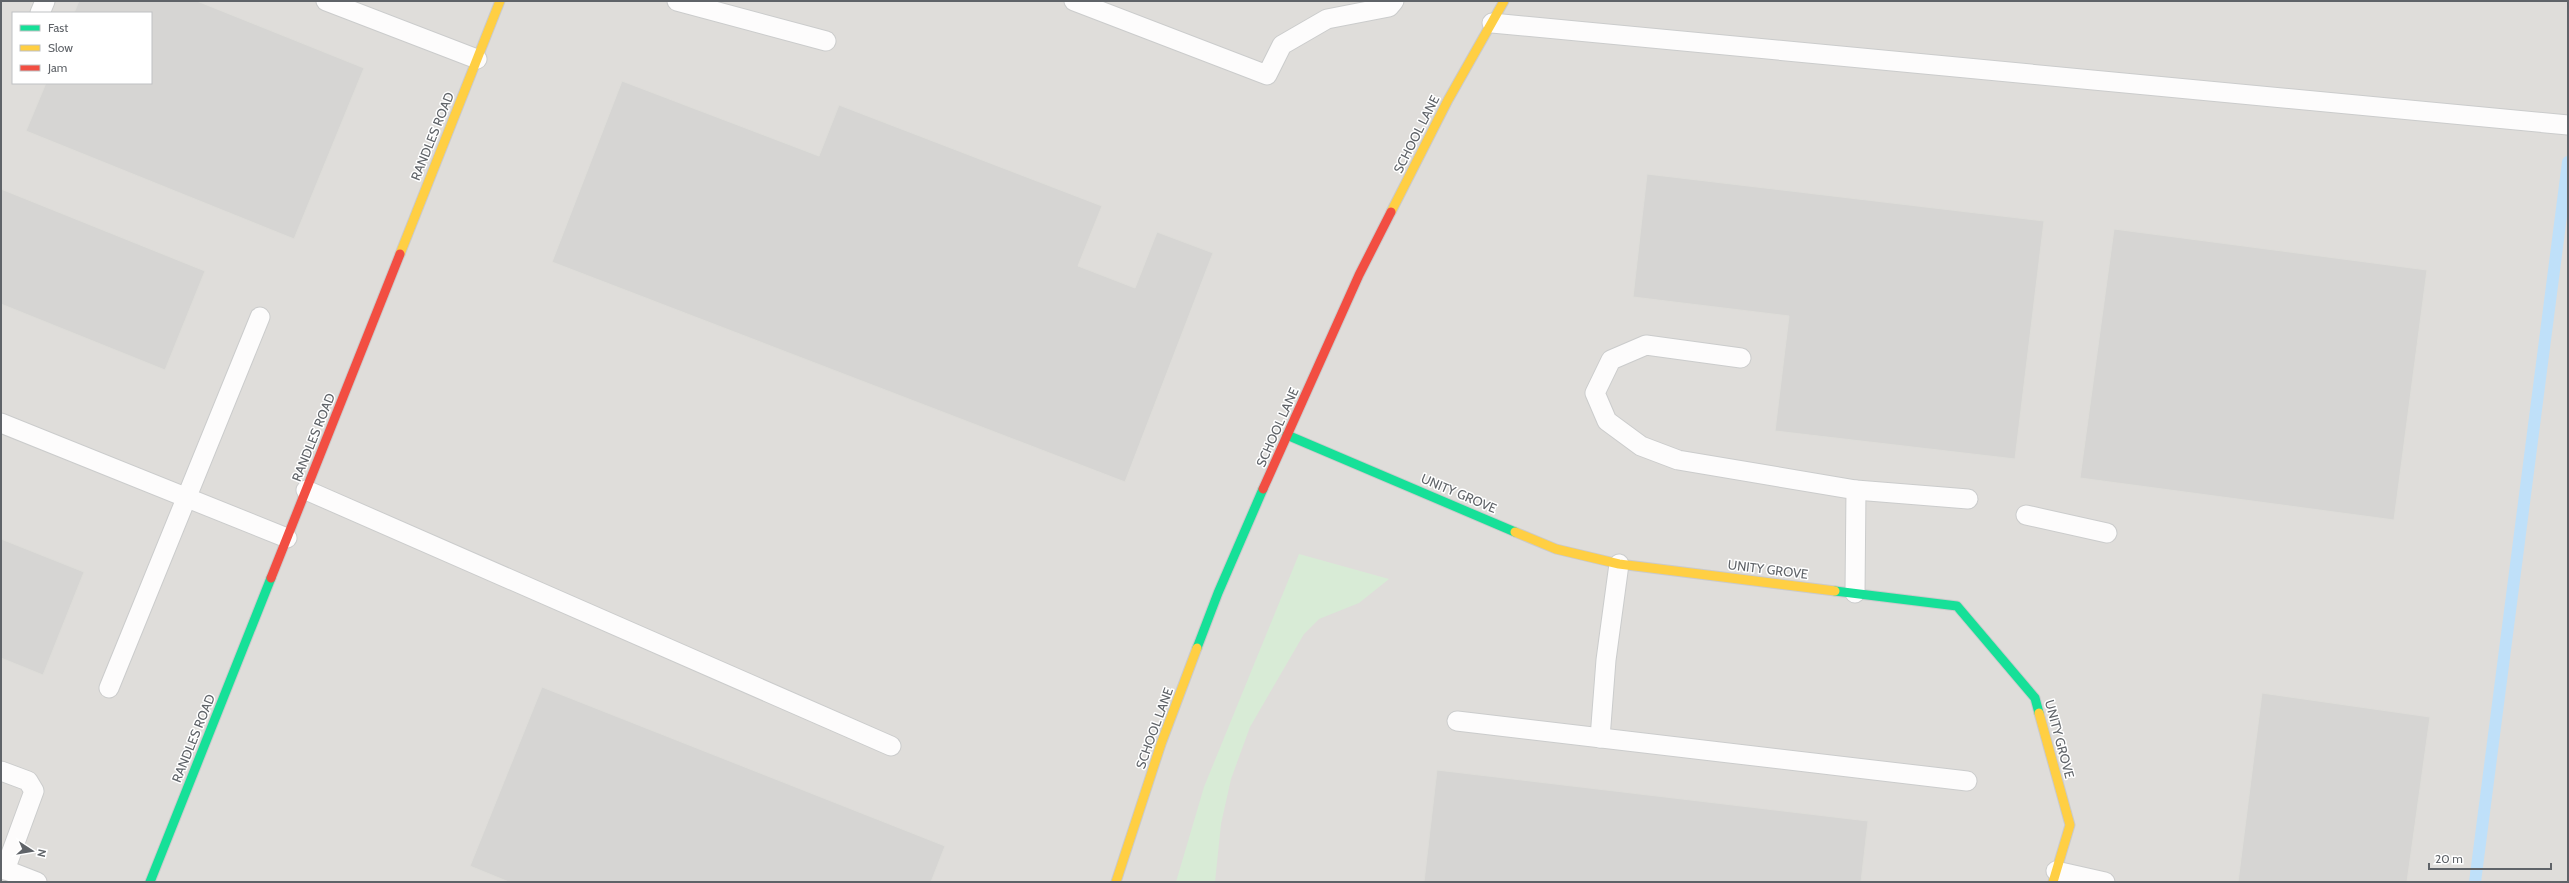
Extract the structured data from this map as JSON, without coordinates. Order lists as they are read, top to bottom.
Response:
{
  "streets": {
    "street": ["SCHOOL LANE", "RANDLES ROAD", "UNITY GROVE"]
  },
  "crossings": [
    ["SCHOOL LANE", "UNITY GROVE"]
  ],
  "legend": ["Fast", "Slow", "Jam"],
  "scale_bar": "20 m",
  "north": "right"
}
